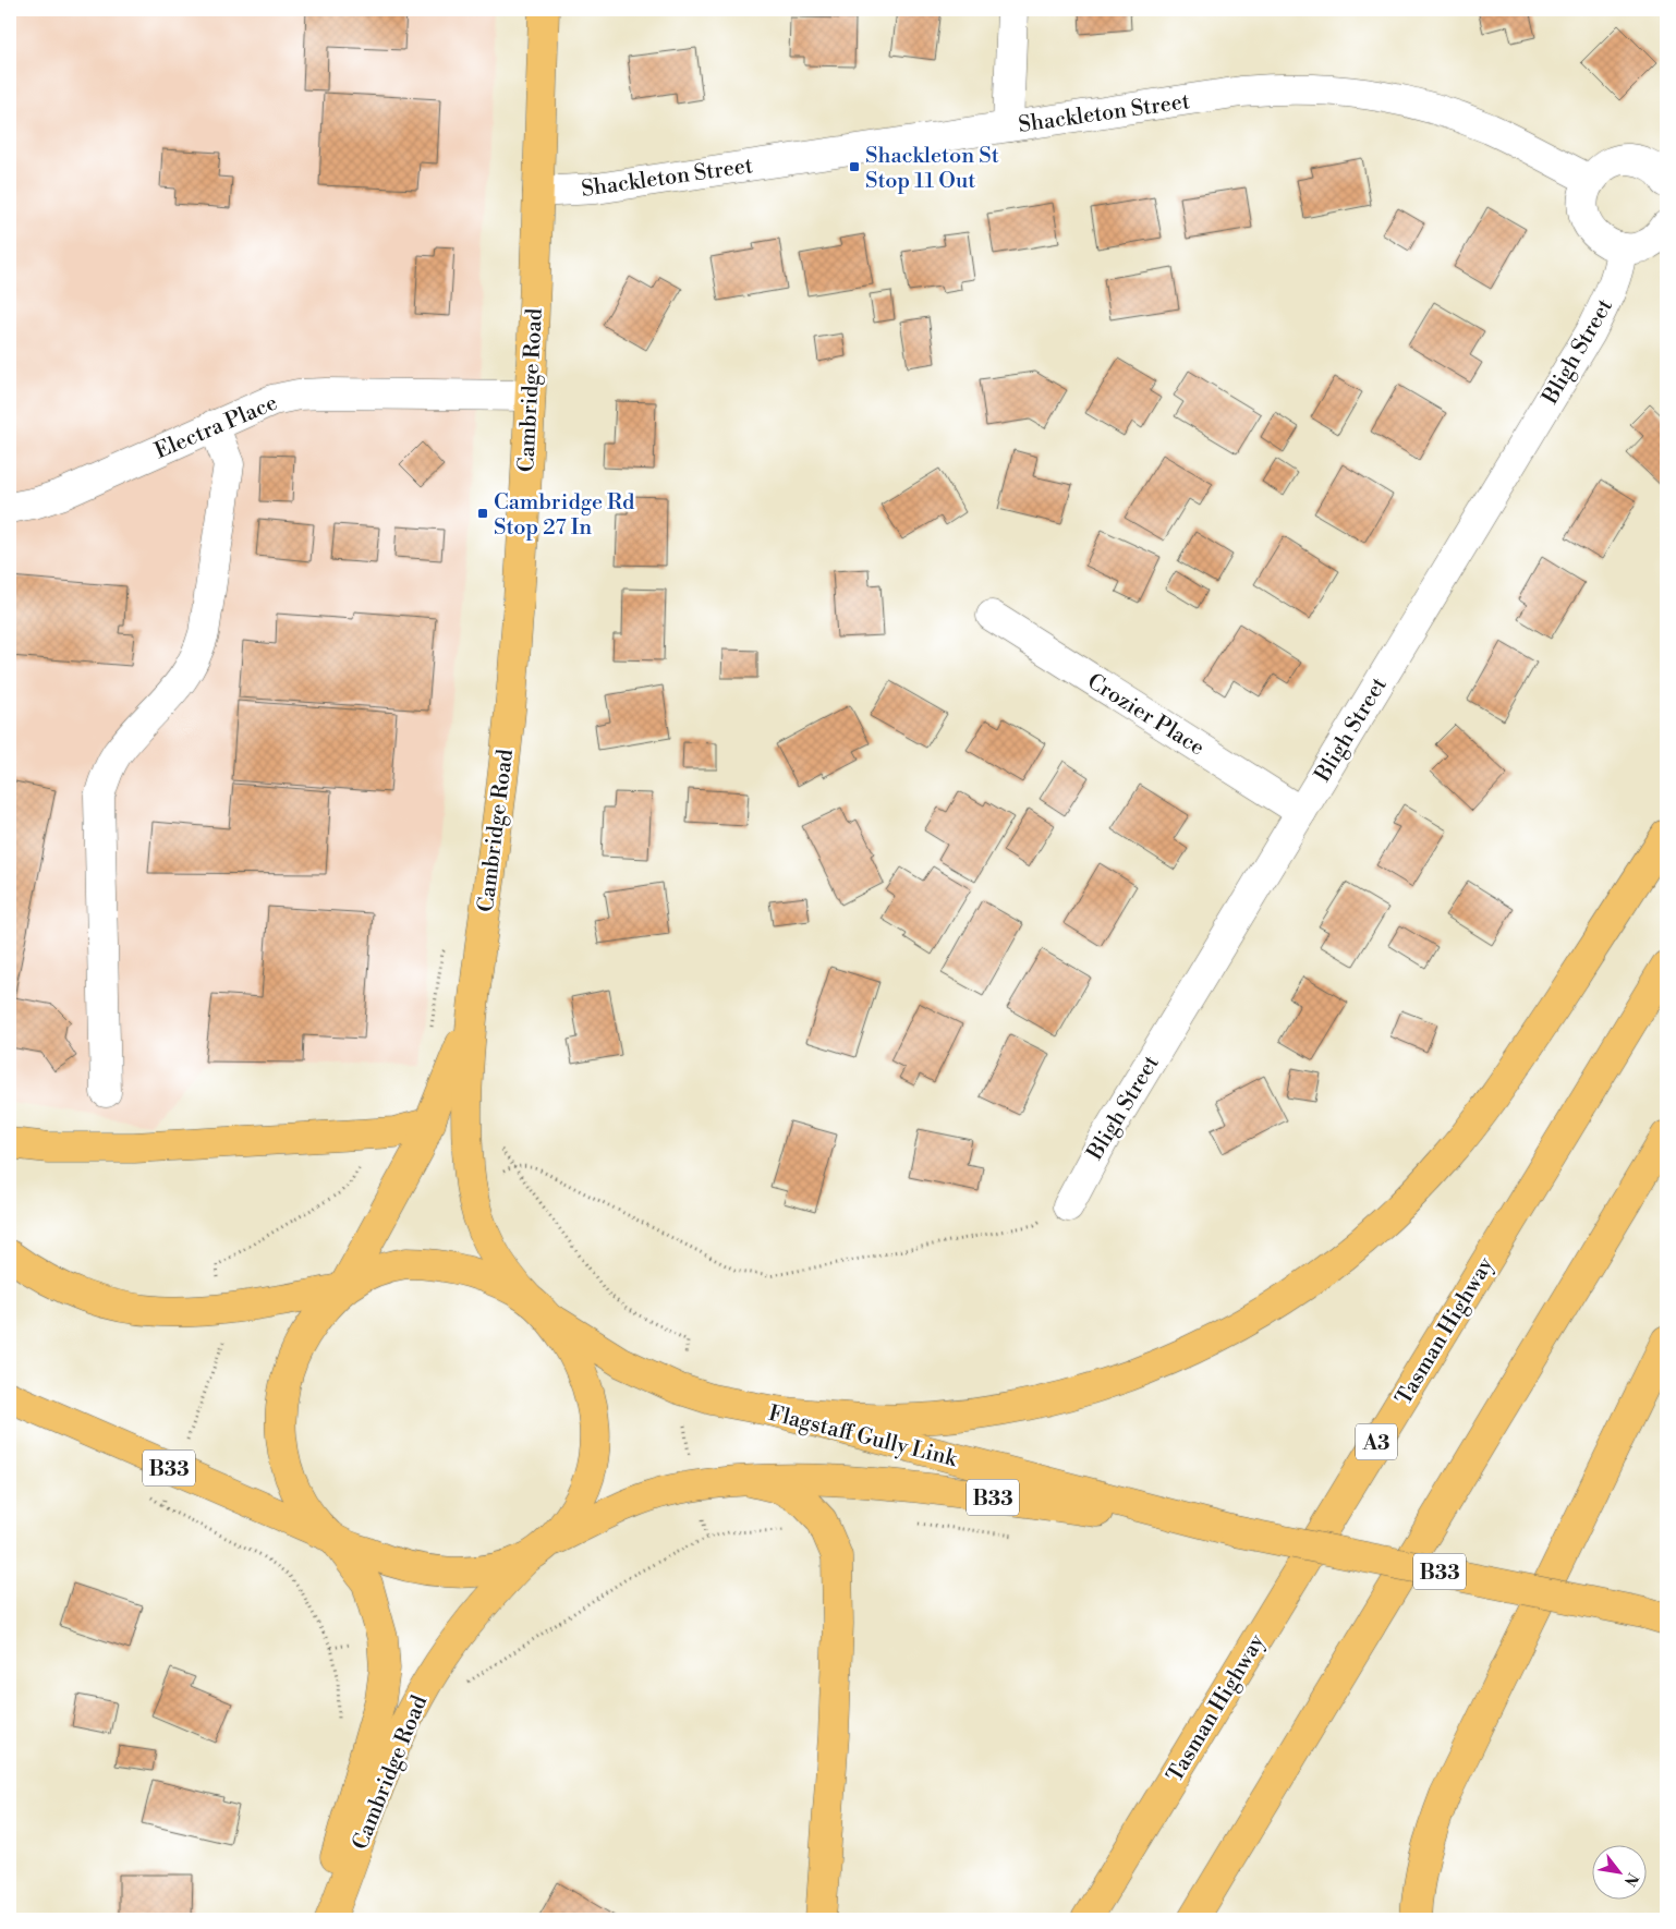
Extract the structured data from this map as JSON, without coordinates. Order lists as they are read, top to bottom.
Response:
{
  "streets": {
    "main road": [
      "Cambridge Road",
      "Tasman Highway",
      "Flagstaff Gully Link",
      "A3",
      "B33"
    ],
    "street": [
      "Shackleton Street",
      "Bligh Street",
      "Electra Place",
      "Crozier Place"
    ]
  },
  "crossings": [
    ["Shackleton Street", "Cambridge Road"],
    ["Bligh Street", "Crozier Place"],
    ["Cambridge Road", "Electra Place"],
    ["Cambridge Road", "Flagstaff Gully Link"],
    ["Cambridge Road", "B33"],
    ["Flagstaff Gully Link", "B33"]
  ],
  "places": {
    "transit": ["Shackleton St Stop 11 Out", "Cambridge Rd Stop 27 In"]
  },
  "north": "bottom right"
}
